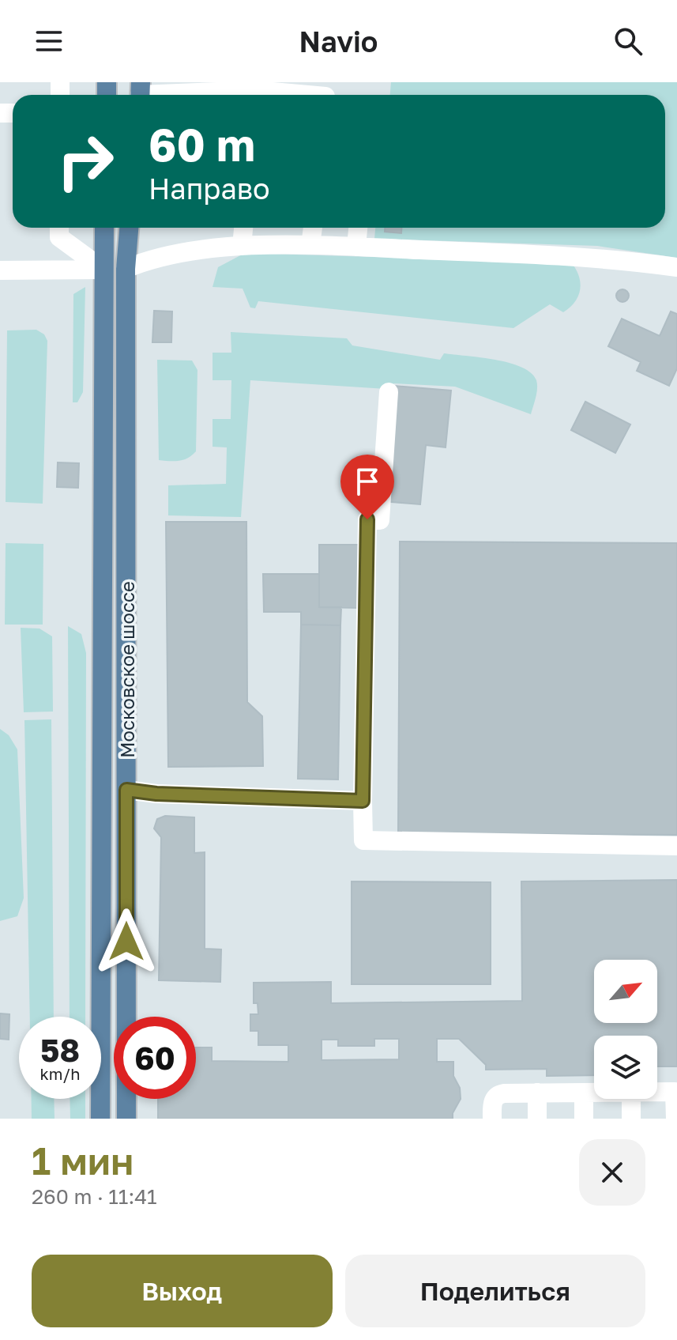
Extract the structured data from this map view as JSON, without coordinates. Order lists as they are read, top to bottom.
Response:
{
  "streets": {
    "main road": ["Московское шоссе"]
  },
  "north": "top right",
  "page": {
    "header": "Navio",
    "turn": ["60 m", "Направо"],
    "speed": "58 km/h",
    "limit": "60",
    "heading": ["1 мин", "260 m · 11:41"],
    "buttons": ["Выход", "Поделиться"]
  }
}
